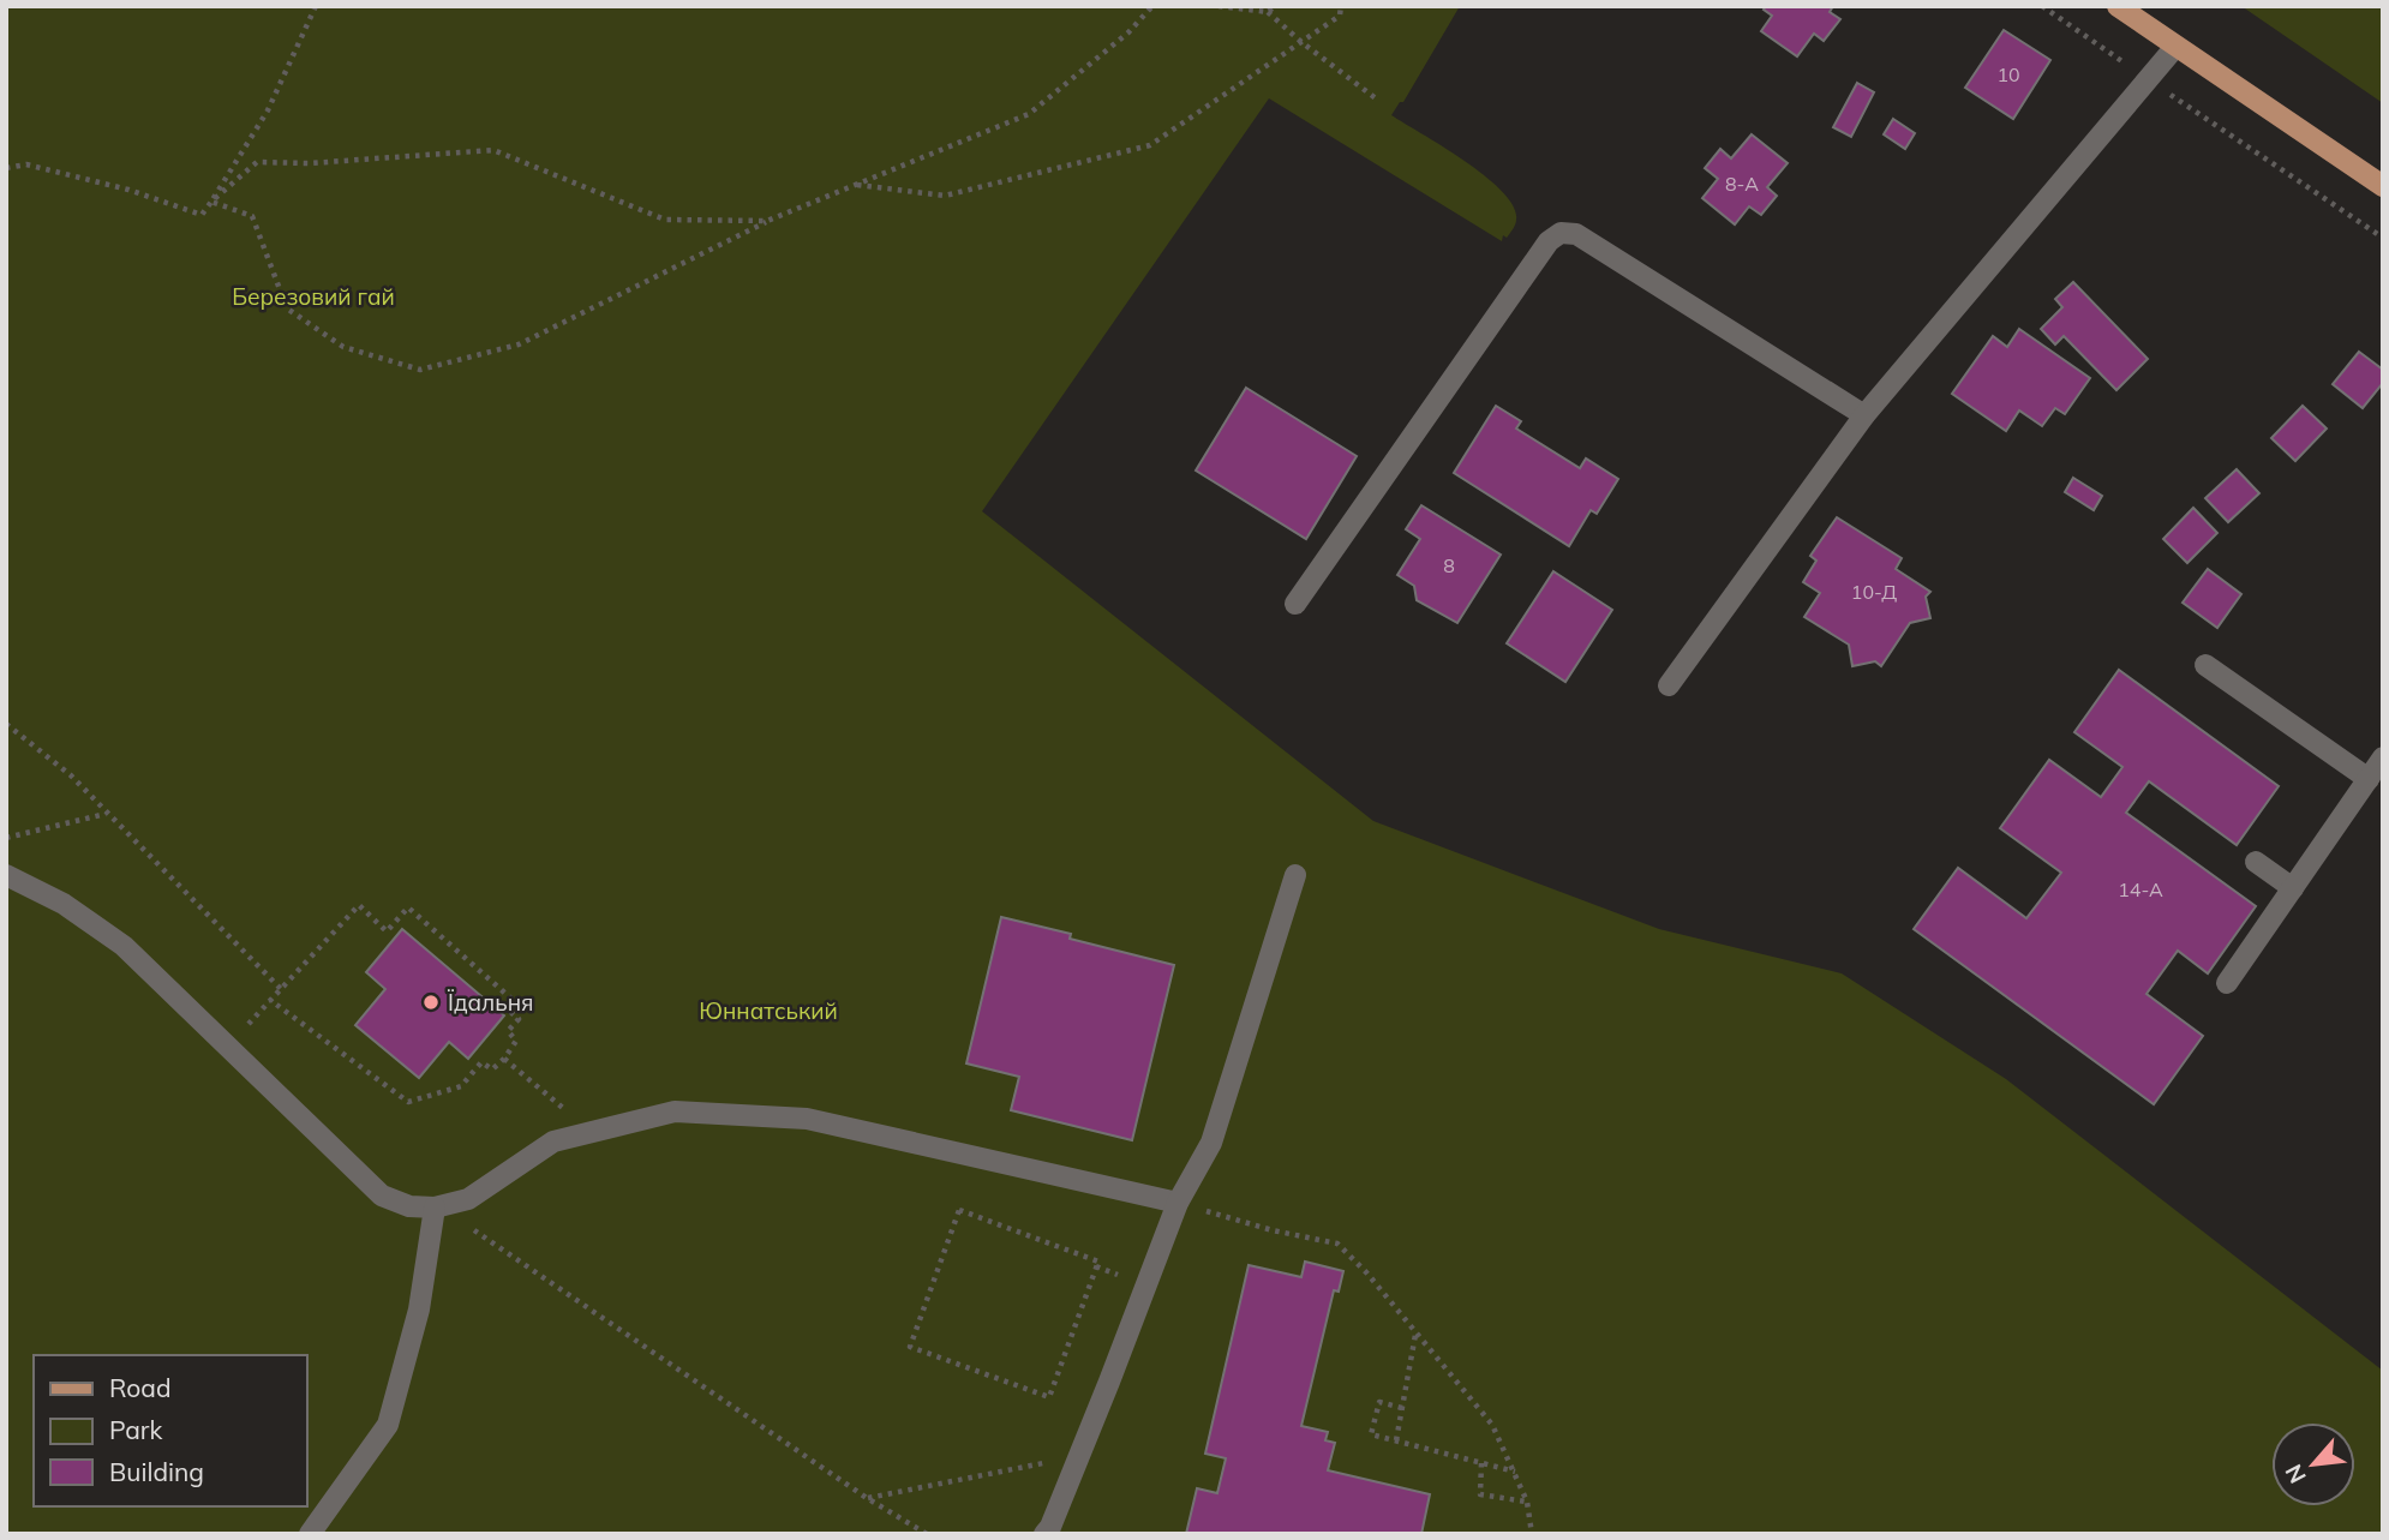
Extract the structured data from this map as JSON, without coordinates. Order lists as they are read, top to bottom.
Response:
{
  "parks": ["Березовий гай", "Юннатський"],
  "places": ["Їдальня"],
  "house_numbers": [
    "10",
    "8-А",
    "8",
    "10-Д",
    "14-А"
  ],
  "legend": ["Road", "Park", "Building"],
  "north": "bottom left"
}
